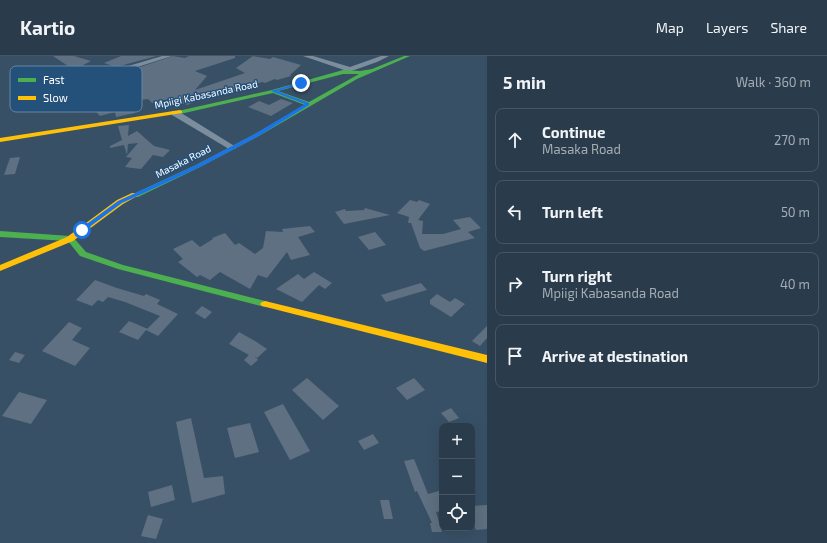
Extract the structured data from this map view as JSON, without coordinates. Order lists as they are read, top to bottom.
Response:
{
  "streets": {
    "main road": ["Mpiigi Kabasanda Road", "Masaka Road"]
  },
  "crossings": [
    ["Mpiigi Kabasanda Road", "Masaka Road"]
  ],
  "legend": ["Fast", "Slow"],
  "page": {
    "header": "Kartio",
    "nav": ["Map", "Layers", "Share"],
    "heading": ["5 min", "Walk · 360 m"],
    "list": [
      ["Continue", "Masaka Road", "270 m"],
      ["Turn left", "50 m"],
      ["Turn right", "Mpiigi Kabasanda Road", "40 m"],
      "Arrive at destination"
    ],
    "map_buttons": ["+", "−"]
  }
}
